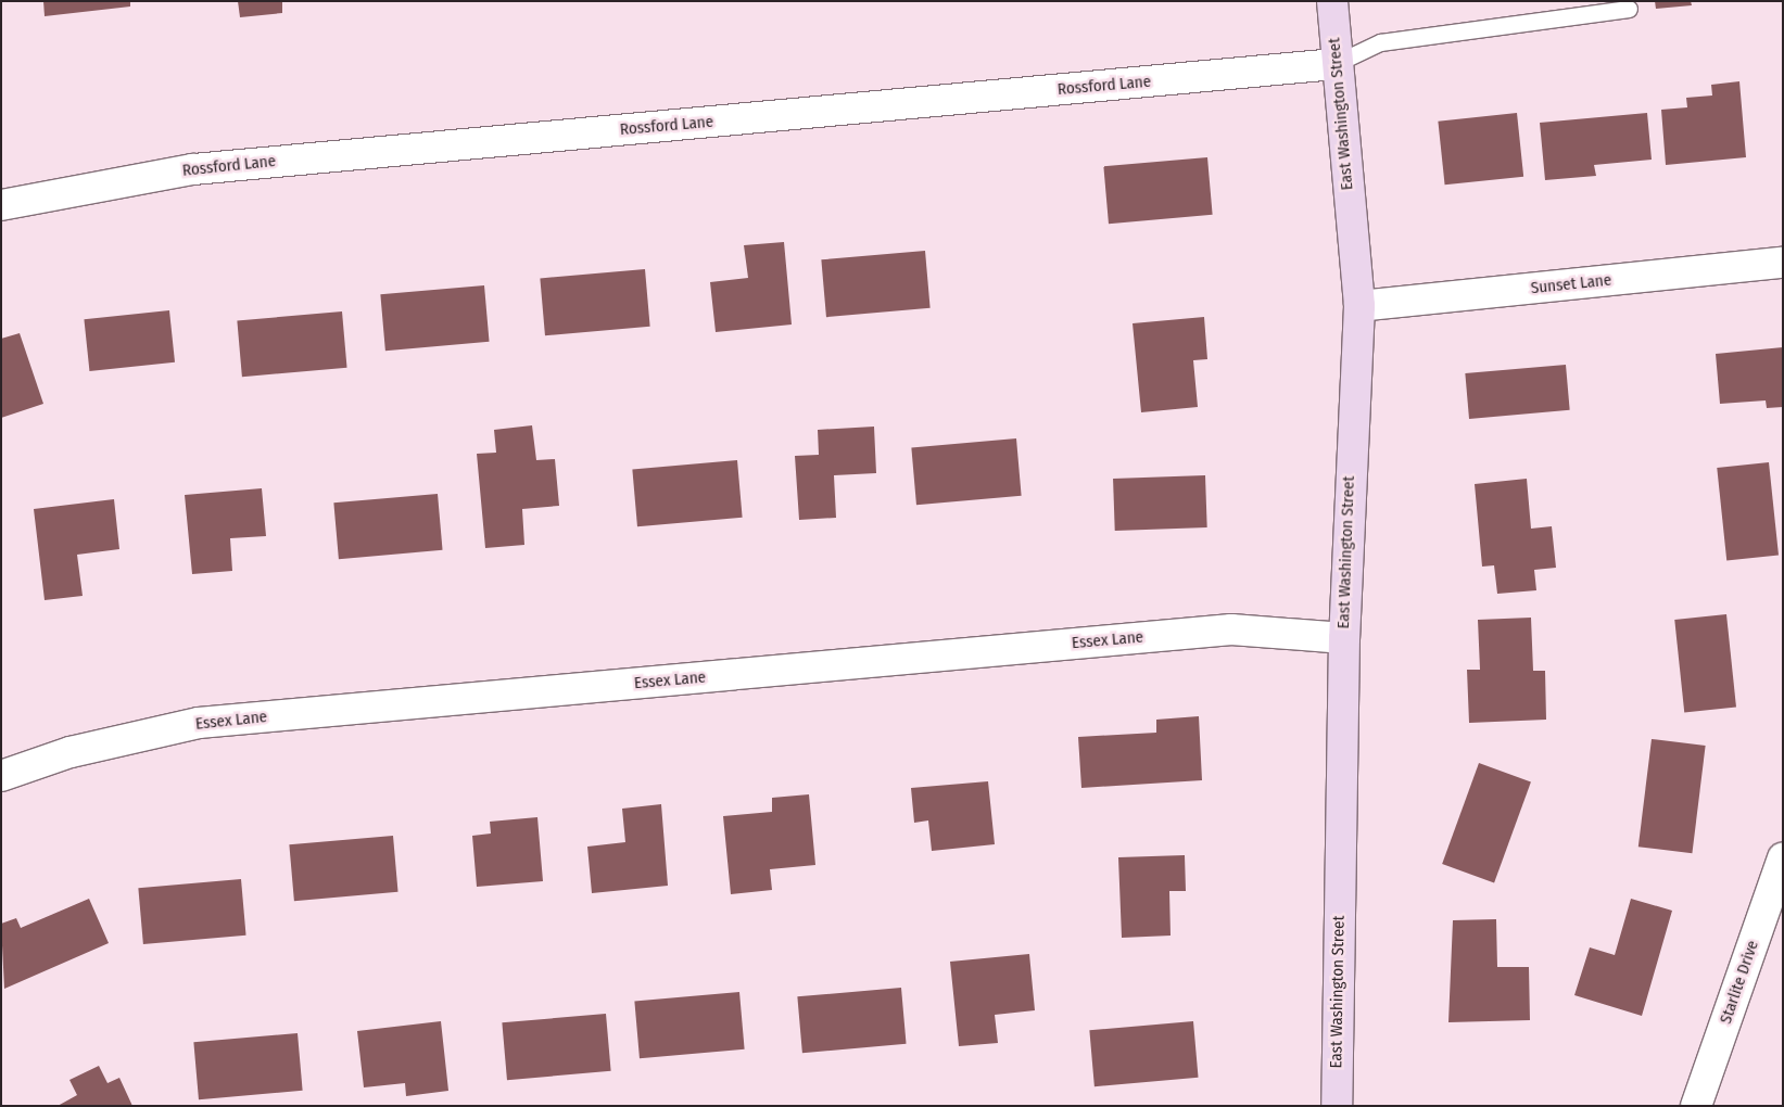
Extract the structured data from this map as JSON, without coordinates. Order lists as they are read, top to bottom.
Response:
{
  "streets": {
    "street": [
      "Rossford Lane",
      "East Washington Street",
      "Sunset Lane",
      "Essex Lane",
      "Starlite Drive"
    ]
  },
  "crossings": [
    ["Rossford Lane", "East Washington Street"],
    ["East Washington Street", "Sunset Lane"],
    ["East Washington Street", "Essex Lane"]
  ]
}
